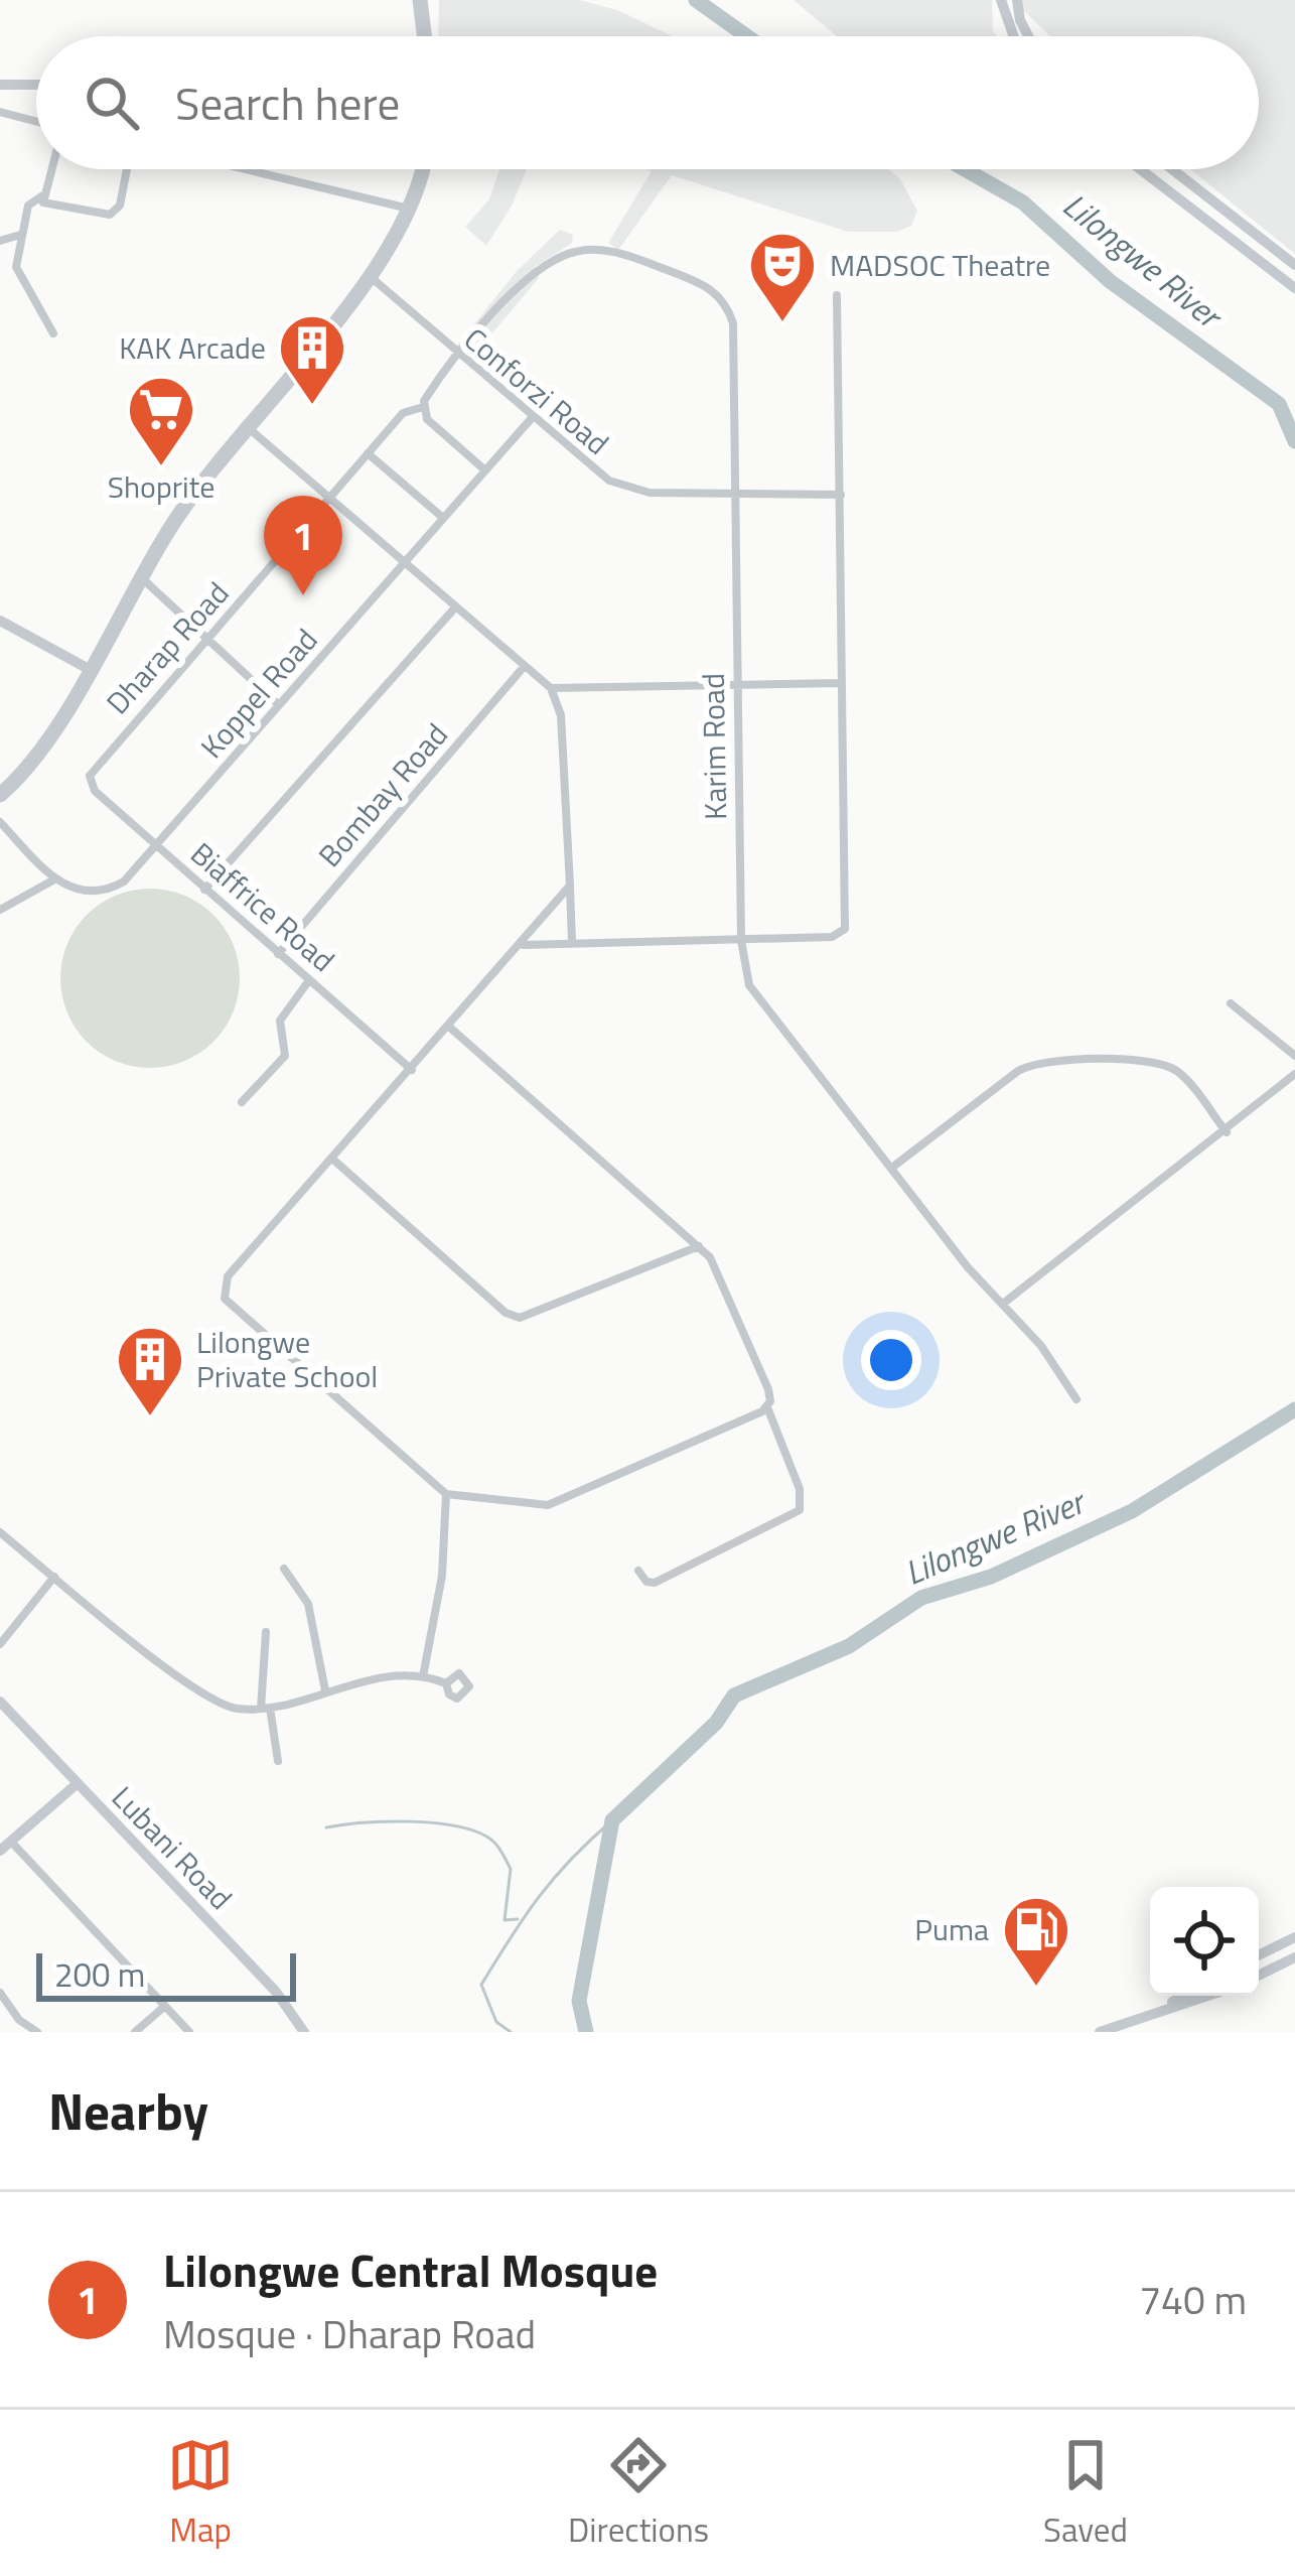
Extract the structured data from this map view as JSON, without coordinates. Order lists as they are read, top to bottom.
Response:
{
  "streets": {
    "street": [
      "Conforzi Road",
      "Dharap Road",
      "Koppel Road",
      "Karim Road",
      "Bombay Road",
      "Biaffrice Road",
      "Lubani Road"
    ]
  },
  "crossings": [
    ["Conforzi Road", "Koppel Road"],
    ["Conforzi Road", "Karim Road"],
    ["Dharap Road", "Karim Road"],
    ["Dharap Road", "Biaffrice Road"],
    ["Koppel Road", "Biaffrice Road"],
    ["Bombay Road", "Biaffrice Road"]
  ],
  "water": ["Lilongwe River"],
  "places": {
    "theatre": ["MADSOC Theatre"],
    "building": ["KAK Arcade", "Lilongwe Private School"],
    "supermarket": ["Shoprite"],
    "fuel station": ["Puma"]
  },
  "scale_bar": "200 m",
  "page": {
    "search": "Search here",
    "pins": "1",
    "scale": "200 m",
    "heading": "Nearby",
    "list": [
      {
        "mark": "1",
        "name": "Lilongwe Central Mosque",
        "note": "Mosque · Dharap Road",
        "value": "740 m"
      }
    ],
    "nav": ["Map", "Directions", "Saved"]
  }
}
